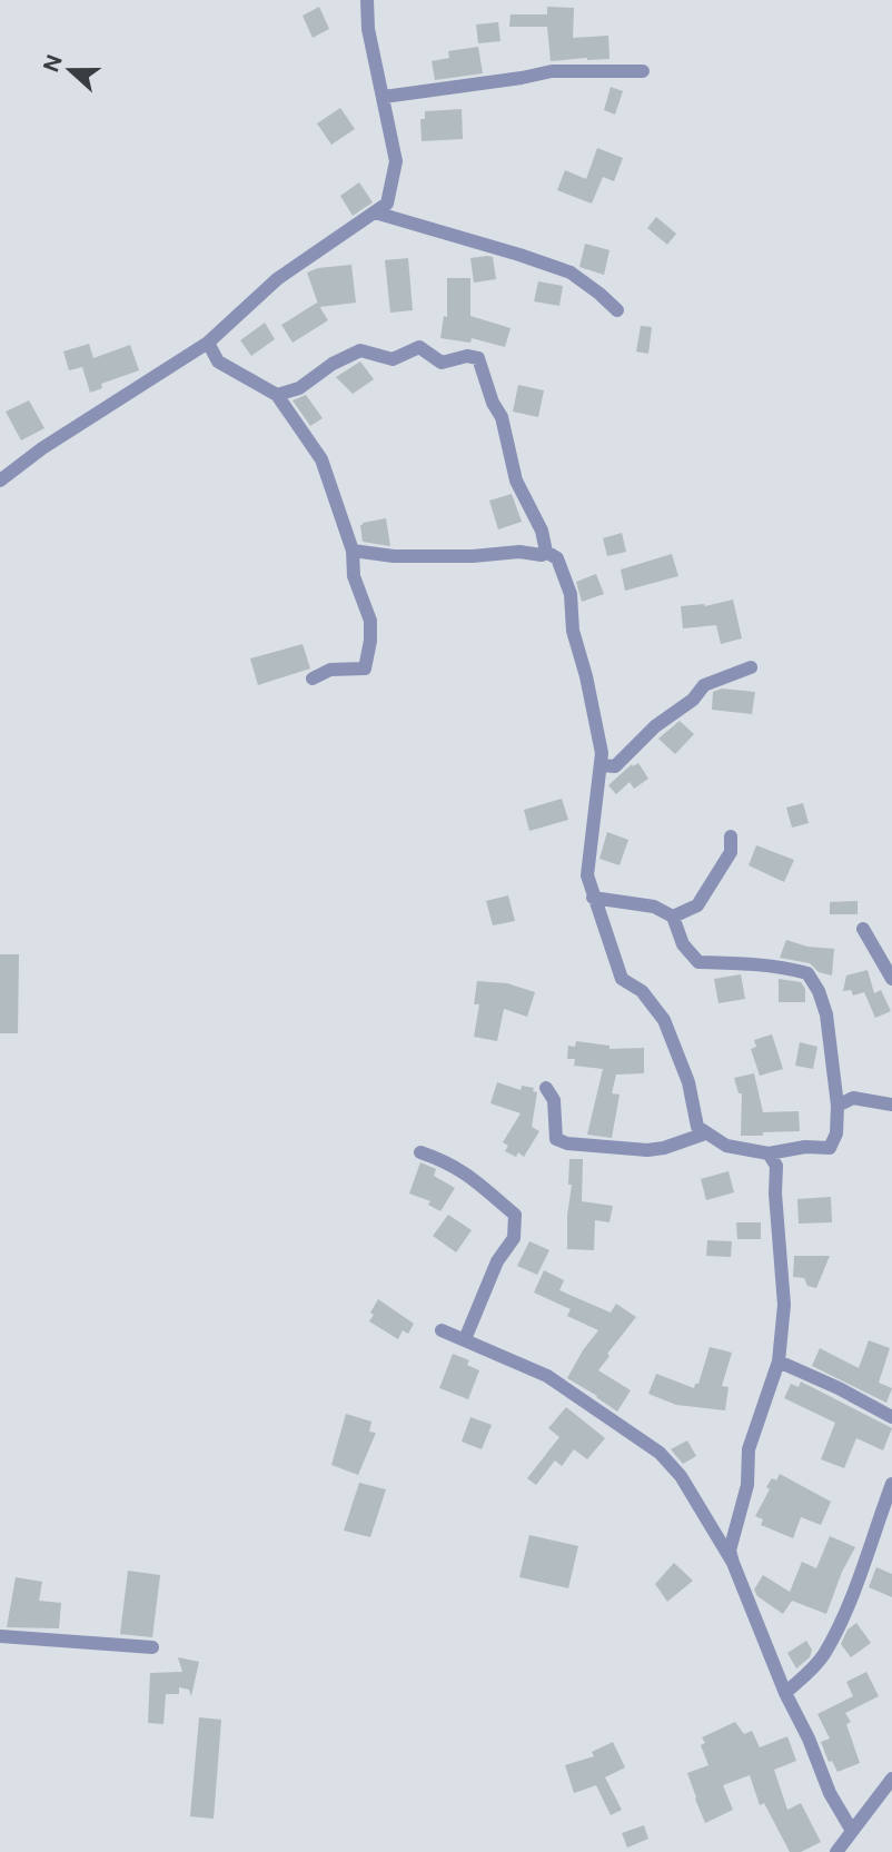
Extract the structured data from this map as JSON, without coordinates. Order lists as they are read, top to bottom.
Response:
{
  "north": "left"
}
